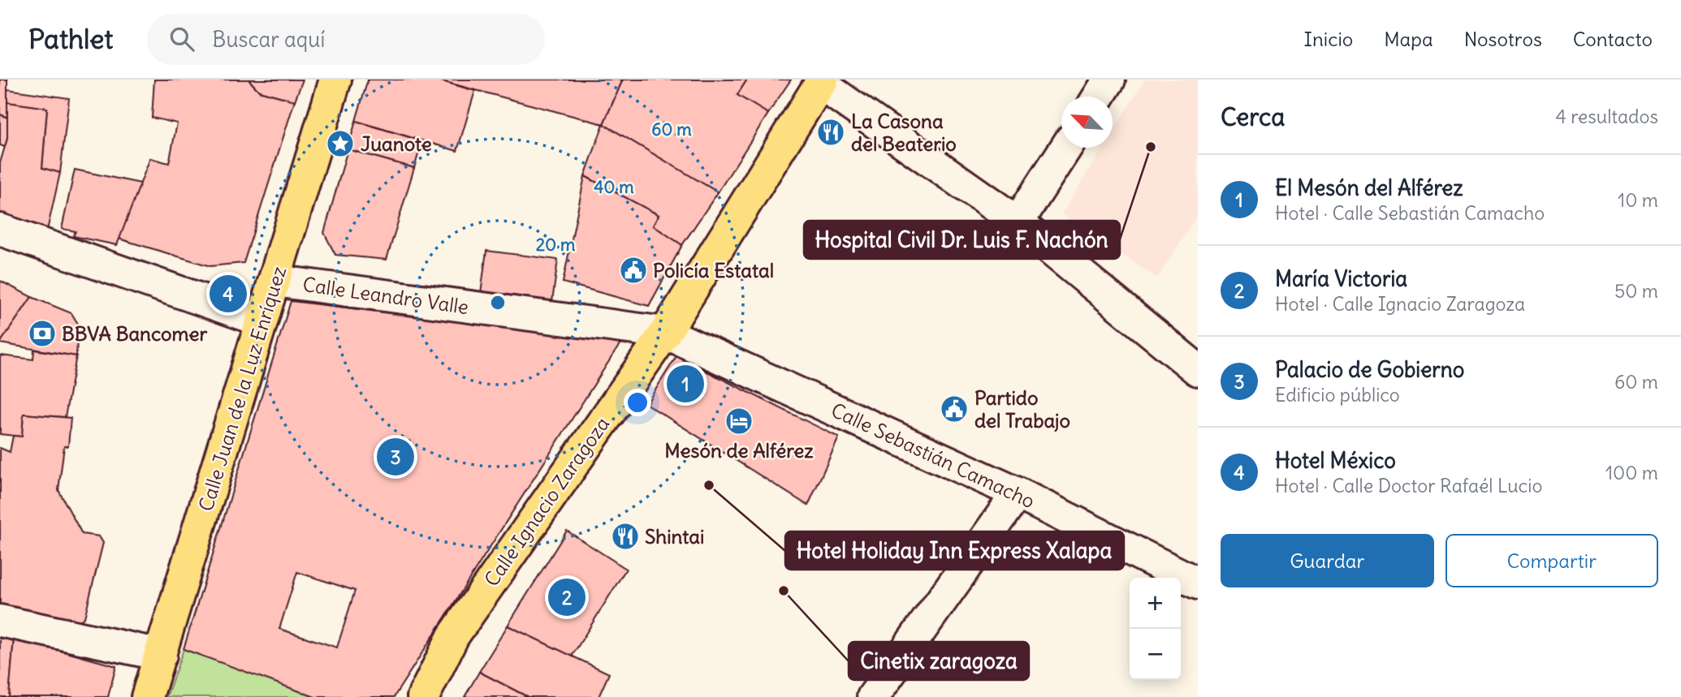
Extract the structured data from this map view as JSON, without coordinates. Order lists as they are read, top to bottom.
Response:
{
  "streets": {
    "main road": ["Calle Juan de la Luz Enríquez", "Calle Ignacio Zaragoza"],
    "street": ["Calle Leandro Valle", "Calle Sebastián Camacho"]
  },
  "crossings": [
    ["Calle Leandro Valle", "Calle Juan de la Luz Enríquez"],
    ["Calle Leandro Valle", "Calle Sebastián Camacho"],
    ["Calle Leandro Valle", "Calle Ignacio Zaragoza"],
    ["Calle Sebastián Camacho", "Calle Ignacio Zaragoza"]
  ],
  "places": {
    "restaurant": ["La Casona del Beaterio", "Shintai"],
    "place": ["Juanote"],
    "other": ["Hospital Civil Dr. Luis F. Nachón", "Hotel Holiday Inn Express Xalapa", "Cinetix zaragoza"],
    "public building": ["Policía Estatal", "Partido del Trabajo"],
    "bank": ["BBVA Bancomer"],
    "hotel": ["Mesón de Alférez"]
  },
  "north": "top left",
  "page": {
    "header": "Pathlet",
    "search": "Buscar aquí",
    "nav": [
      "Inicio",
      "Mapa",
      "Nosotros",
      "Contacto"
    ],
    "heading": ["Cerca", "4 resultados"],
    "list": [
      {
        "mark": "1",
        "name": "El Mesón del Alférez",
        "note": "Hotel · Calle Sebastián Camacho",
        "value": "10 m"
      },
      {
        "mark": "2",
        "name": "María Victoria",
        "note": "Hotel · Calle Ignacio Zaragoza",
        "value": "50 m"
      },
      {
        "mark": "3",
        "name": "Palacio de Gobierno",
        "note": "Edificio público",
        "value": "60 m"
      },
      {
        "mark": "4",
        "name": "Hotel México",
        "note": "Hotel · Calle Doctor Rafaél Lucio",
        "value": "100 m"
      }
    ],
    "pins": [
      "4",
      "1",
      "3",
      "2"
    ],
    "buttons": ["Guardar", "Compartir"],
    "map_buttons": ["+", "−"]
  },
  "rings": ["60 m", "40 m", "20 m"]
}
